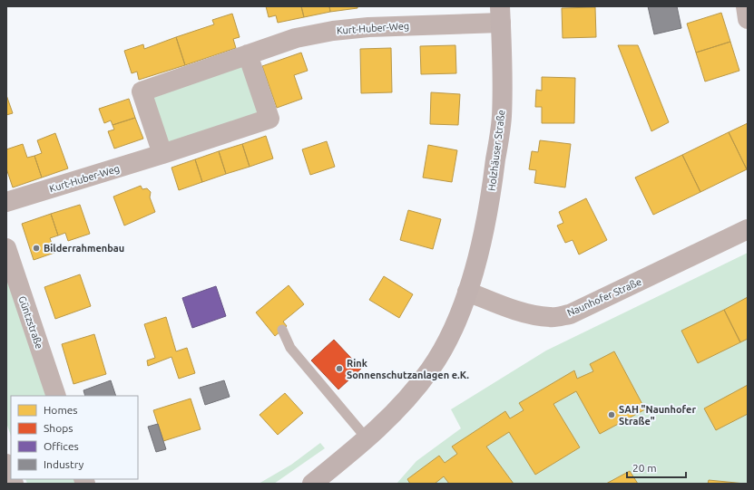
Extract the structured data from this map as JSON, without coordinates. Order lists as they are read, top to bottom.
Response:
{
  "streets": {
    "main road": ["Holzhäuser Straße"],
    "street": ["Kurt-Huber-Weg", "Naunhofer Straße", "Güntzstraße"]
  },
  "crossings": [
    ["Kurt-Huber-Weg", "Holzhäuser Straße"],
    ["Holzhäuser Straße", "Naunhofer Straße"]
  ],
  "places": ["Bilderrahmenbau", "Rink Sonnenschutzanlagen e.K.", "SAH \"Naunhofer Straße\""],
  "legend": [
    "Homes",
    "Shops",
    "Offices",
    "Industry"
  ],
  "scale_bar": "20 m"
}
